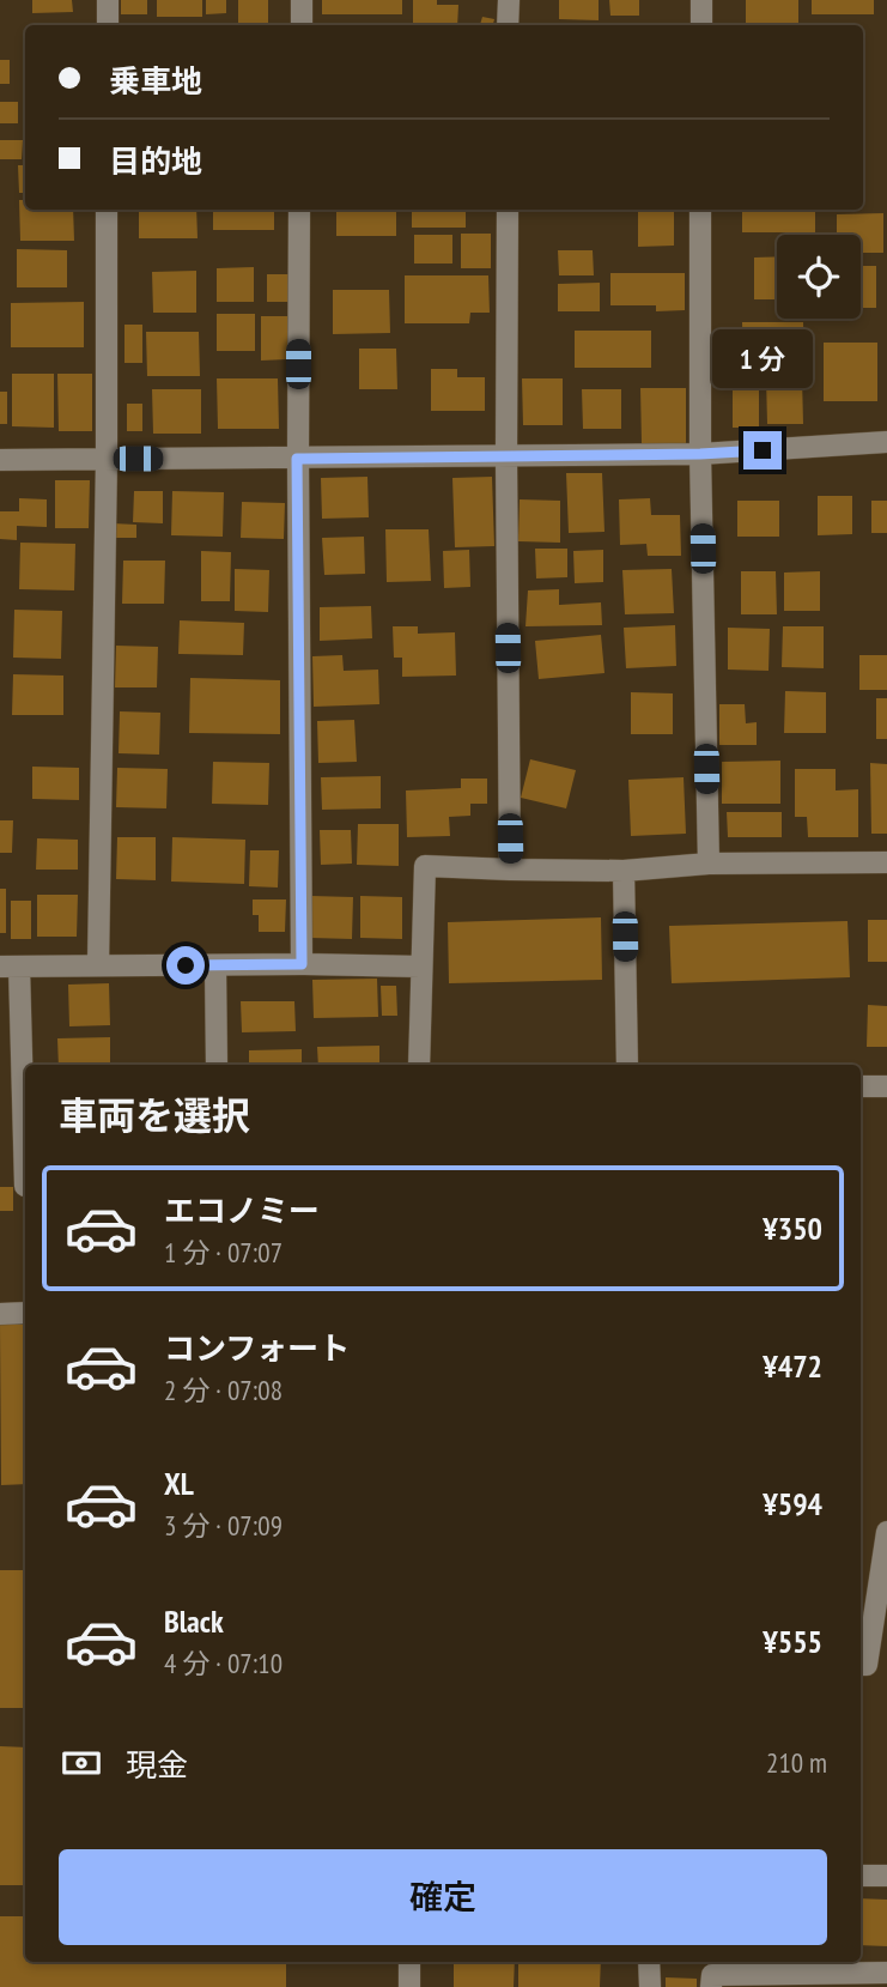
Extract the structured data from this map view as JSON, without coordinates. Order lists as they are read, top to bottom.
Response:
{
  "page": {
    "banner": ["乗車地", "目的地"],
    "bubble": "1 分",
    "heading": "車両を選択",
    "list": [
      {
        "name": "エコノミー",
        "note": "1 分 · 07:07",
        "value": "¥350"
      },
      {
        "name": "コンフォート",
        "note": "2 分 · 07:08",
        "value": "¥472"
      },
      {
        "name": "XL",
        "note": "3 分 · 07:09",
        "value": "¥594"
      },
      {
        "name": "Black",
        "note": "4 分 · 07:10",
        "value": "¥555"
      }
    ],
    "pay": ["現金", "210 m"],
    "buttons": "確定"
  }
}
